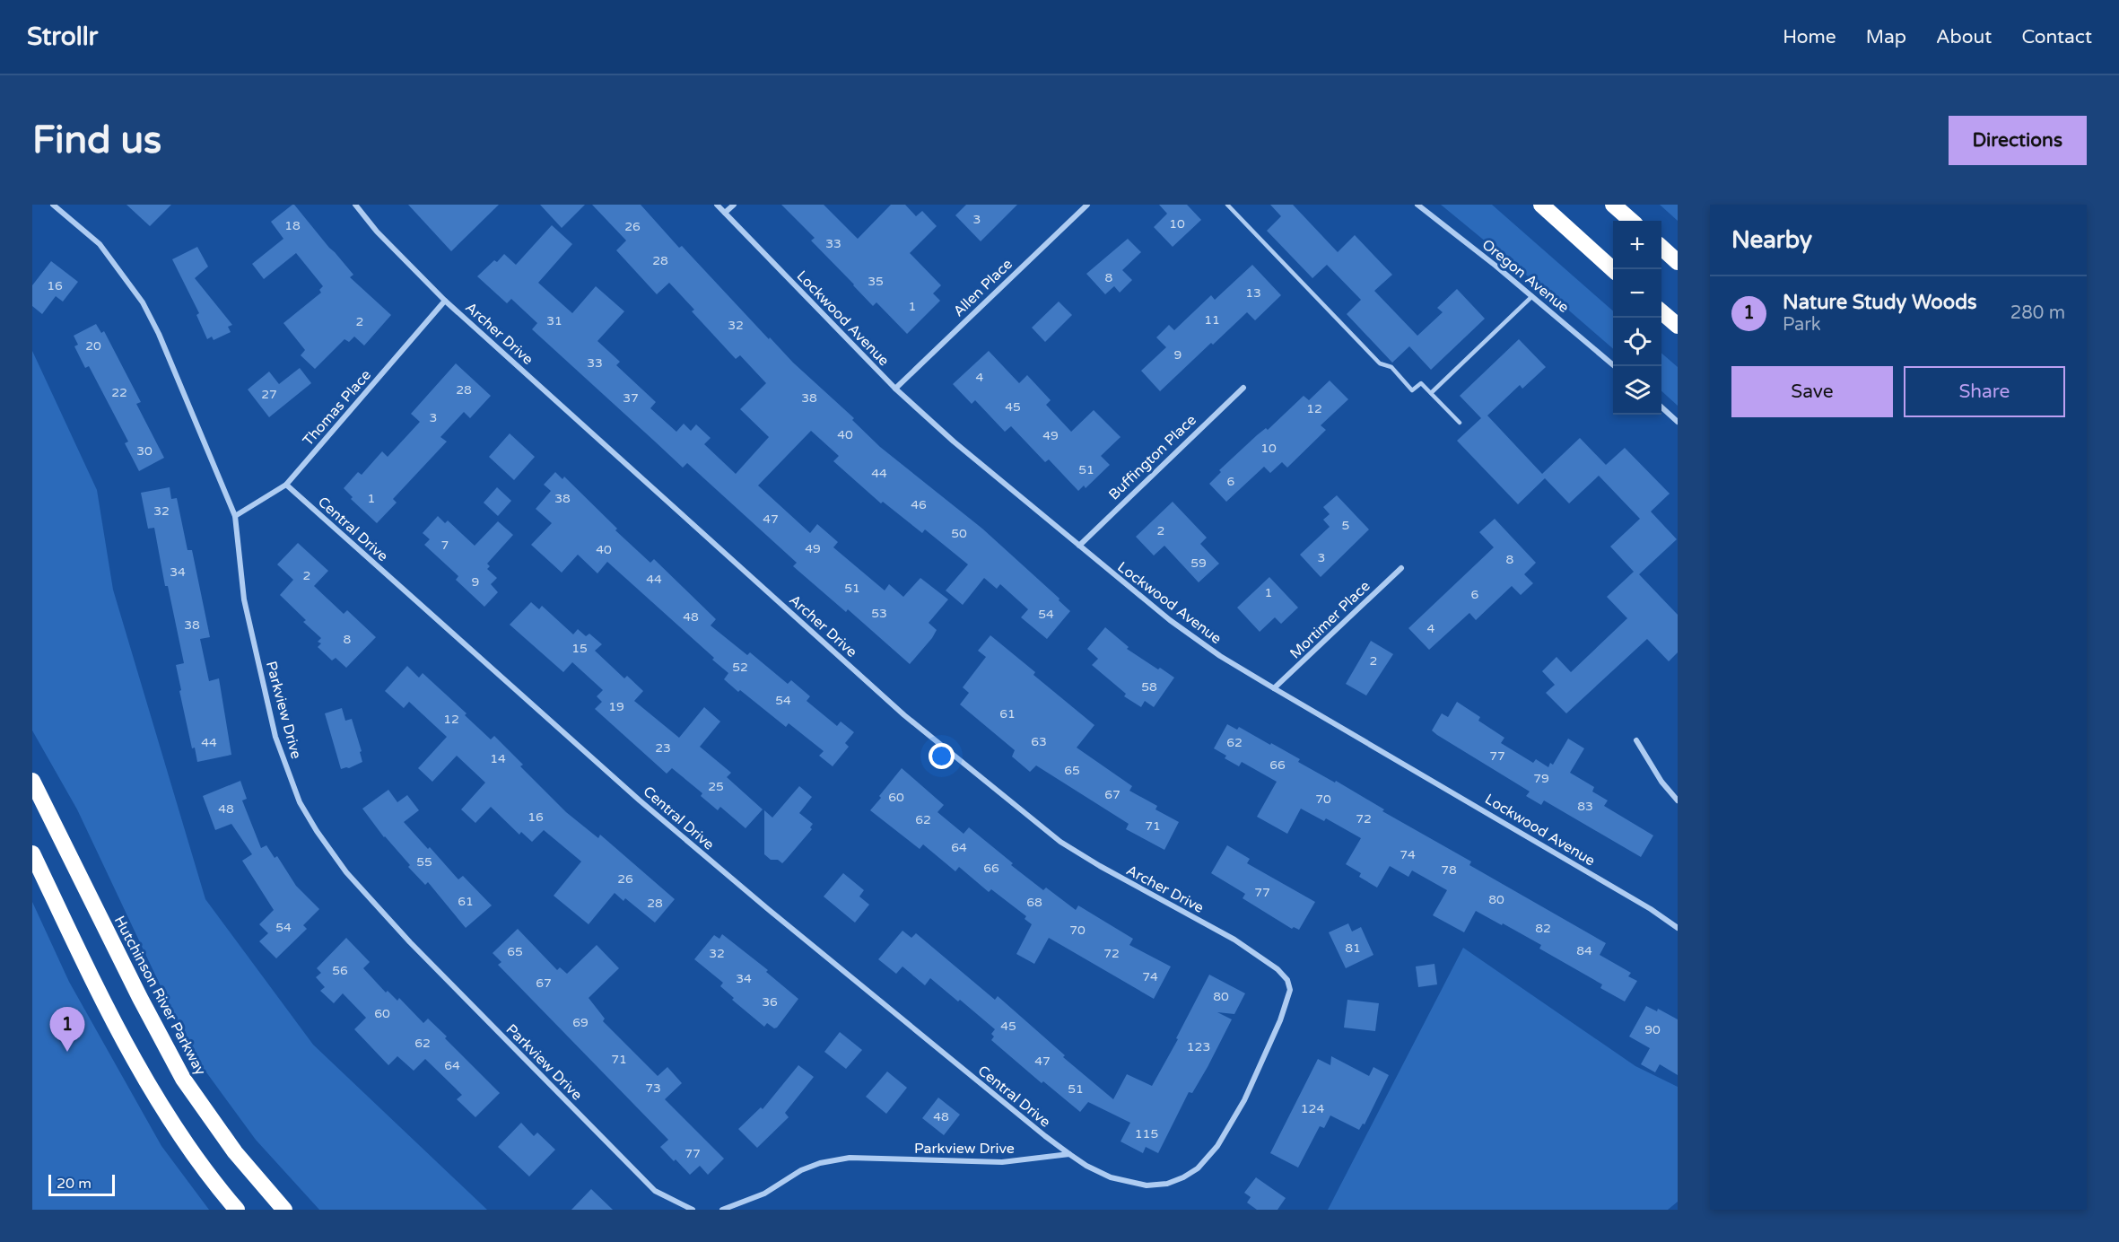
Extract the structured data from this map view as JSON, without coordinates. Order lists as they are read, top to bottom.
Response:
{
  "streets": {
    "highway": ["Hutchinson River Parkway"],
    "street": [
      "Oregon Avenue",
      "Allen Place",
      "Lockwood Avenue",
      "Archer Drive",
      "Thomas Place",
      "Buffington Place",
      "Central Drive",
      "Mortimer Place",
      "Parkview Drive"
    ]
  },
  "crossings": [
    ["Allen Place", "Lockwood Avenue"],
    ["Lockwood Avenue", "Buffington Place"],
    ["Lockwood Avenue", "Mortimer Place"],
    ["Archer Drive", "Thomas Place"],
    ["Archer Drive", "Central Drive"],
    ["Archer Drive", "Parkview Drive"],
    ["Thomas Place", "Central Drive"],
    ["Thomas Place", "Parkview Drive"],
    ["Central Drive", "Parkview Drive"]
  ],
  "house_numbers": [
    "3",
    "10",
    "18",
    "26",
    "33",
    "28",
    "8",
    "35",
    "16",
    "13",
    "1",
    "11",
    "31",
    "2",
    "32",
    "20",
    "9",
    "33",
    "4",
    "28",
    "22",
    "27",
    "37",
    "38",
    "45",
    "12",
    "3",
    "40",
    "49",
    "10",
    "30",
    "51",
    "44",
    "6",
    "1",
    "38",
    "46",
    "32",
    "47",
    "5",
    "2",
    "50",
    "7",
    "49",
    "40",
    "3",
    "8",
    "59",
    "34",
    "2",
    "44",
    "9",
    "51",
    "1",
    "6",
    "53",
    "54",
    "48",
    "38",
    "4",
    "8",
    "15",
    "2",
    "52",
    "58",
    "54",
    "19",
    "61",
    "12",
    "63",
    "44",
    "62",
    "23",
    "77",
    "14",
    "66",
    "65",
    "79",
    "25",
    "67",
    "60",
    "70",
    "83",
    "48",
    "16",
    "72",
    "62",
    "71",
    "64",
    "74",
    "55",
    "66",
    "78",
    "26",
    "77",
    "80",
    "61",
    "68",
    "28",
    "54",
    "82",
    "70",
    "81",
    "84",
    "65",
    "32",
    "72",
    "56",
    "74",
    "34",
    "67",
    "80",
    "36",
    "60",
    "69",
    "45",
    "90",
    "62",
    "123",
    "71",
    "47",
    "64",
    "73",
    "51",
    "124",
    "48",
    "115",
    "77"
  ],
  "scale_bar": "20 m",
  "page": {
    "header": "Strollr",
    "nav": [
      "Home",
      "Map",
      "About",
      "Contact"
    ],
    "buttons": [
      "Directions",
      ["Save", "Share"]
    ],
    "title": "Find us",
    "heading": "Nearby",
    "map_buttons": ["+", "−"],
    "list": [
      {
        "mark": "1",
        "name": "Nature Study Woods",
        "note": "Park",
        "value": "280 m"
      }
    ],
    "pins": "1",
    "scale": "20 m"
  }
}
